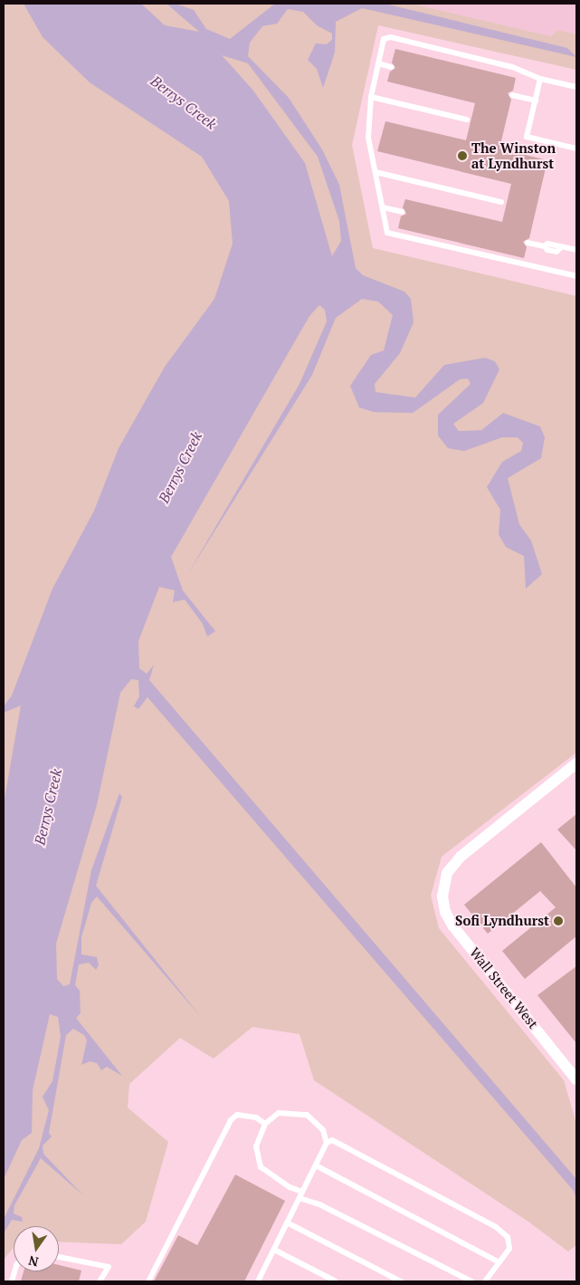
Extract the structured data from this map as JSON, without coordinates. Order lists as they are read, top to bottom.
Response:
{
  "streets": {
    "street": ["Wall Street West"]
  },
  "water": ["Berrys Creek"],
  "places": ["The Winston at Lyndhurst", "Sofi Lyndhurst"],
  "north": "bottom"
}
